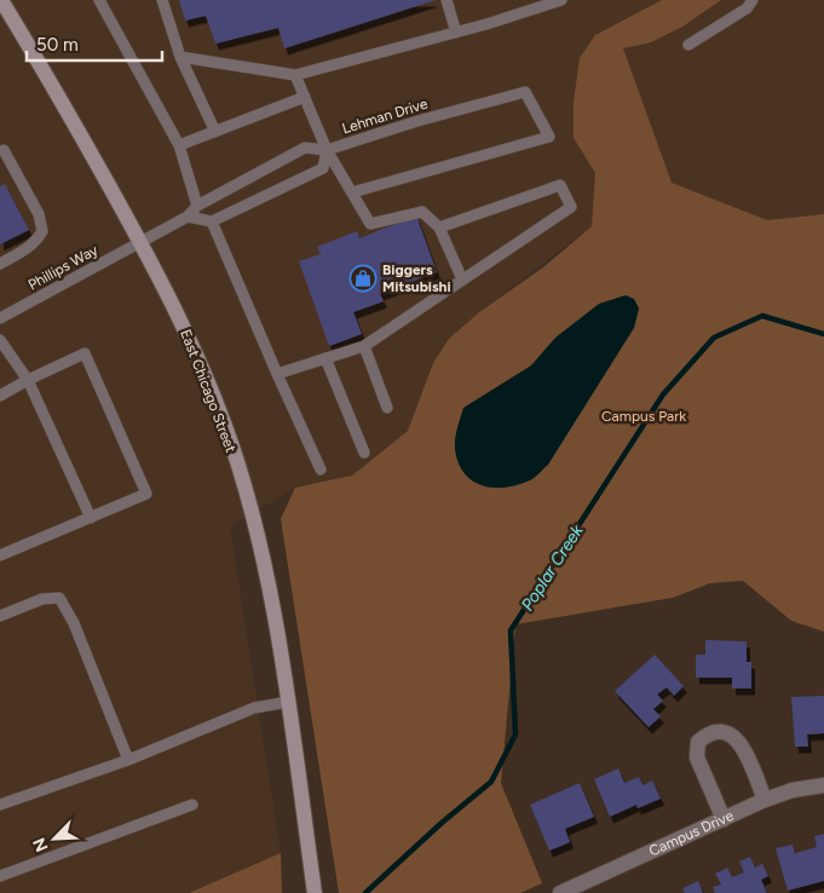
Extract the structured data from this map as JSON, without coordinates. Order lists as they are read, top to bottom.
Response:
{
  "streets": {
    "main road": ["East Chicago Street"],
    "street": ["Campus Drive"],
    "lane": ["Lehman Drive", "Phillips Way"]
  },
  "crossings": [
    ["Phillips Way", "East Chicago Street"]
  ],
  "water": ["Poplar Creek"],
  "parks": ["Campus Park"],
  "places": {
    "shop": ["Biggers Mitsubishi"]
  },
  "scale_bar": "50 m",
  "north": "bottom left"
}
